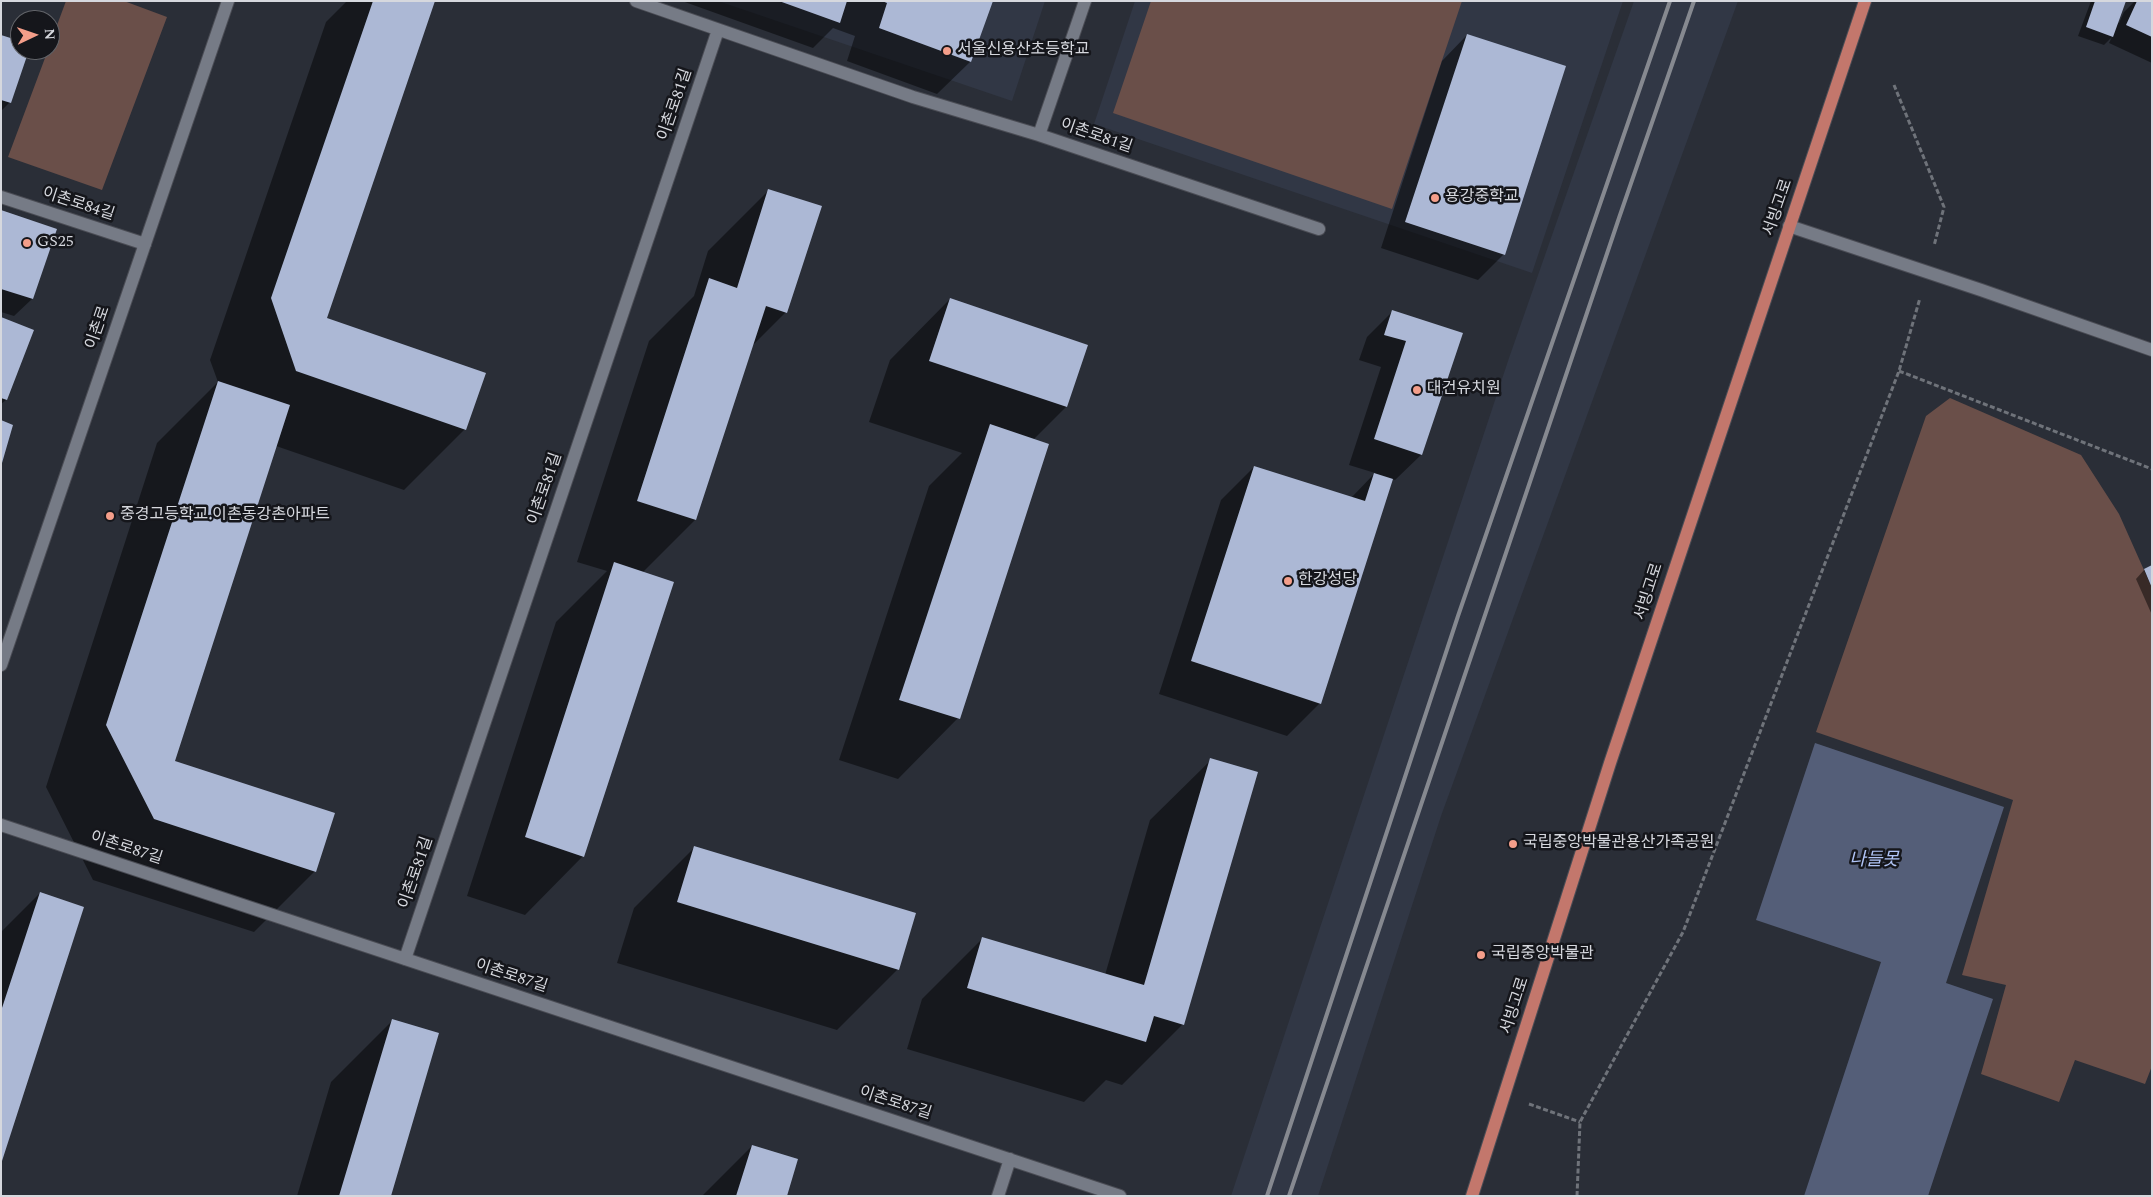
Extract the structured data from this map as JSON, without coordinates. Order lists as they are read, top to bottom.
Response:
{
  "streets": {
    "main road": ["서빙고로"],
    "street": [
      "이촌로81길",
      "이촌로84길",
      "이촌로",
      "이촌로87길"
    ]
  },
  "crossings": [
    ["이촌로81길", "이촌로87길"],
    ["이촌로84길", "이촌로"]
  ],
  "water": ["나들못"],
  "places": [
    "서울신용산초등학교",
    "용강중학교",
    "GS25",
    "대건유치원",
    "중경고등학교.이촌동강촌아파트",
    "한강성당",
    "국립중앙박물관용산가족공원",
    "국립중앙박물관"
  ],
  "north": "right"
}
